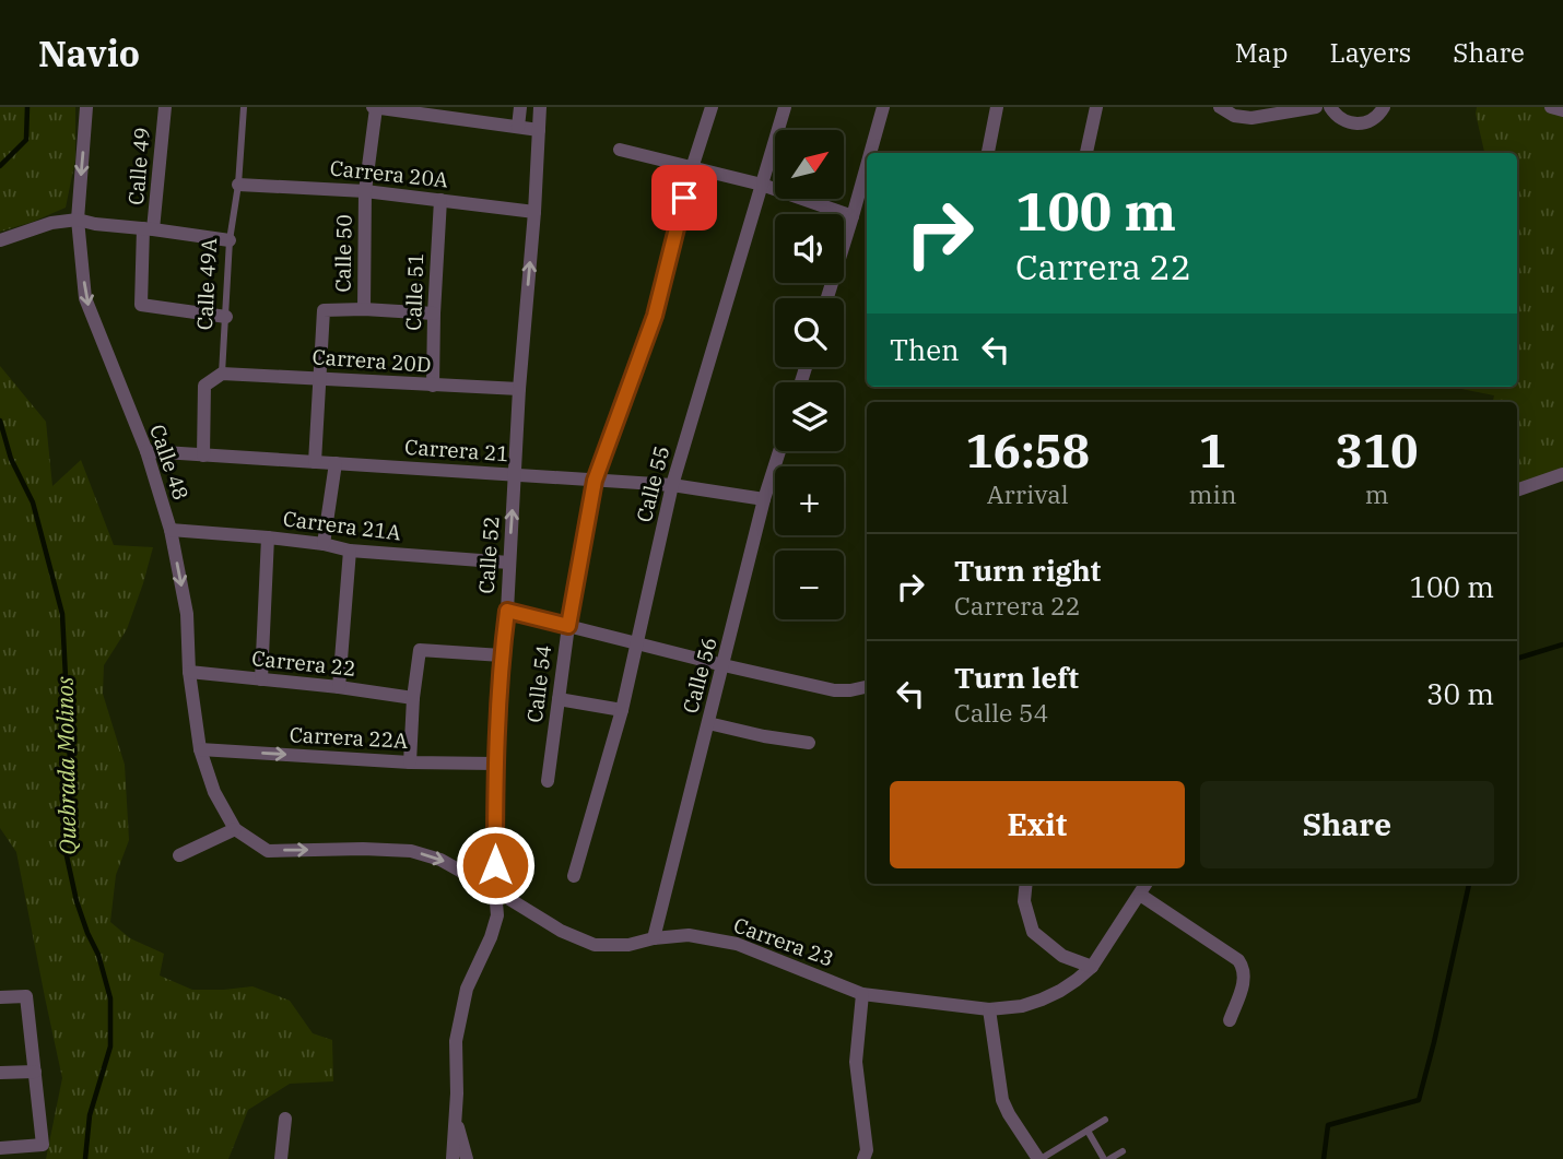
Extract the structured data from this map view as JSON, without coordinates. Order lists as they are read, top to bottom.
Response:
{
  "streets": {
    "street": [
      "Calle 49",
      "Carrera 20A",
      "Calle 50",
      "Calle 49A",
      "Calle 51",
      "Carrera 20D",
      "Carrera 21",
      "Calle 48",
      "Calle 55",
      "Carrera 21A",
      "Calle 52",
      "Carrera 22",
      "Calle 56",
      "Calle 54",
      "Carrera 22A",
      "Carrera 23"
    ]
  },
  "crossings": [
    ["Calle 49", "Calle 49A"],
    ["Carrera 20A", "Calle 50"],
    ["Carrera 20A", "Calle 49A"],
    ["Carrera 20A", "Calle 51"],
    ["Carrera 20A", "Calle 52"],
    ["Calle 49A", "Carrera 20D"],
    ["Calle 49A", "Carrera 21"],
    ["Calle 51", "Carrera 20D"],
    ["Carrera 20D", "Calle 52"],
    ["Carrera 21", "Calle 48"],
    ["Carrera 21", "Calle 55"],
    ["Carrera 21", "Calle 52"],
    ["Carrera 21", "Calle 56"],
    ["Carrera 21", "Calle 54"],
    ["Calle 48", "Carrera 21A"],
    ["Calle 48", "Carrera 22"],
    ["Calle 48", "Carrera 22A"],
    ["Calle 48", "Carrera 23"],
    ["Carrera 21A", "Calle 52"],
    ["Calle 52", "Carrera 22A"],
    ["Calle 52", "Carrera 23"],
    ["Calle 56", "Carrera 23"]
  ],
  "one_way": ["Calle 48", "Carrera 22A"],
  "water": ["Quebrada Molinos"],
  "north": "top right",
  "page": {
    "header": "Navio",
    "nav": ["Map", "Layers", "Share"],
    "map_buttons": ["+", "−"],
    "turn": ["100 m", "Carrera 22"],
    "then": "Then",
    "eta": [
      "16:58",
      "Arrival",
      "1",
      "min",
      "310",
      "m"
    ],
    "list": [
      {
        "name": "Turn right",
        "note": "Carrera 22",
        "value": "100 m"
      },
      {
        "name": "Turn left",
        "note": "Calle 54",
        "value": "30 m"
      }
    ],
    "buttons": ["Exit", "Share"]
  }
}
